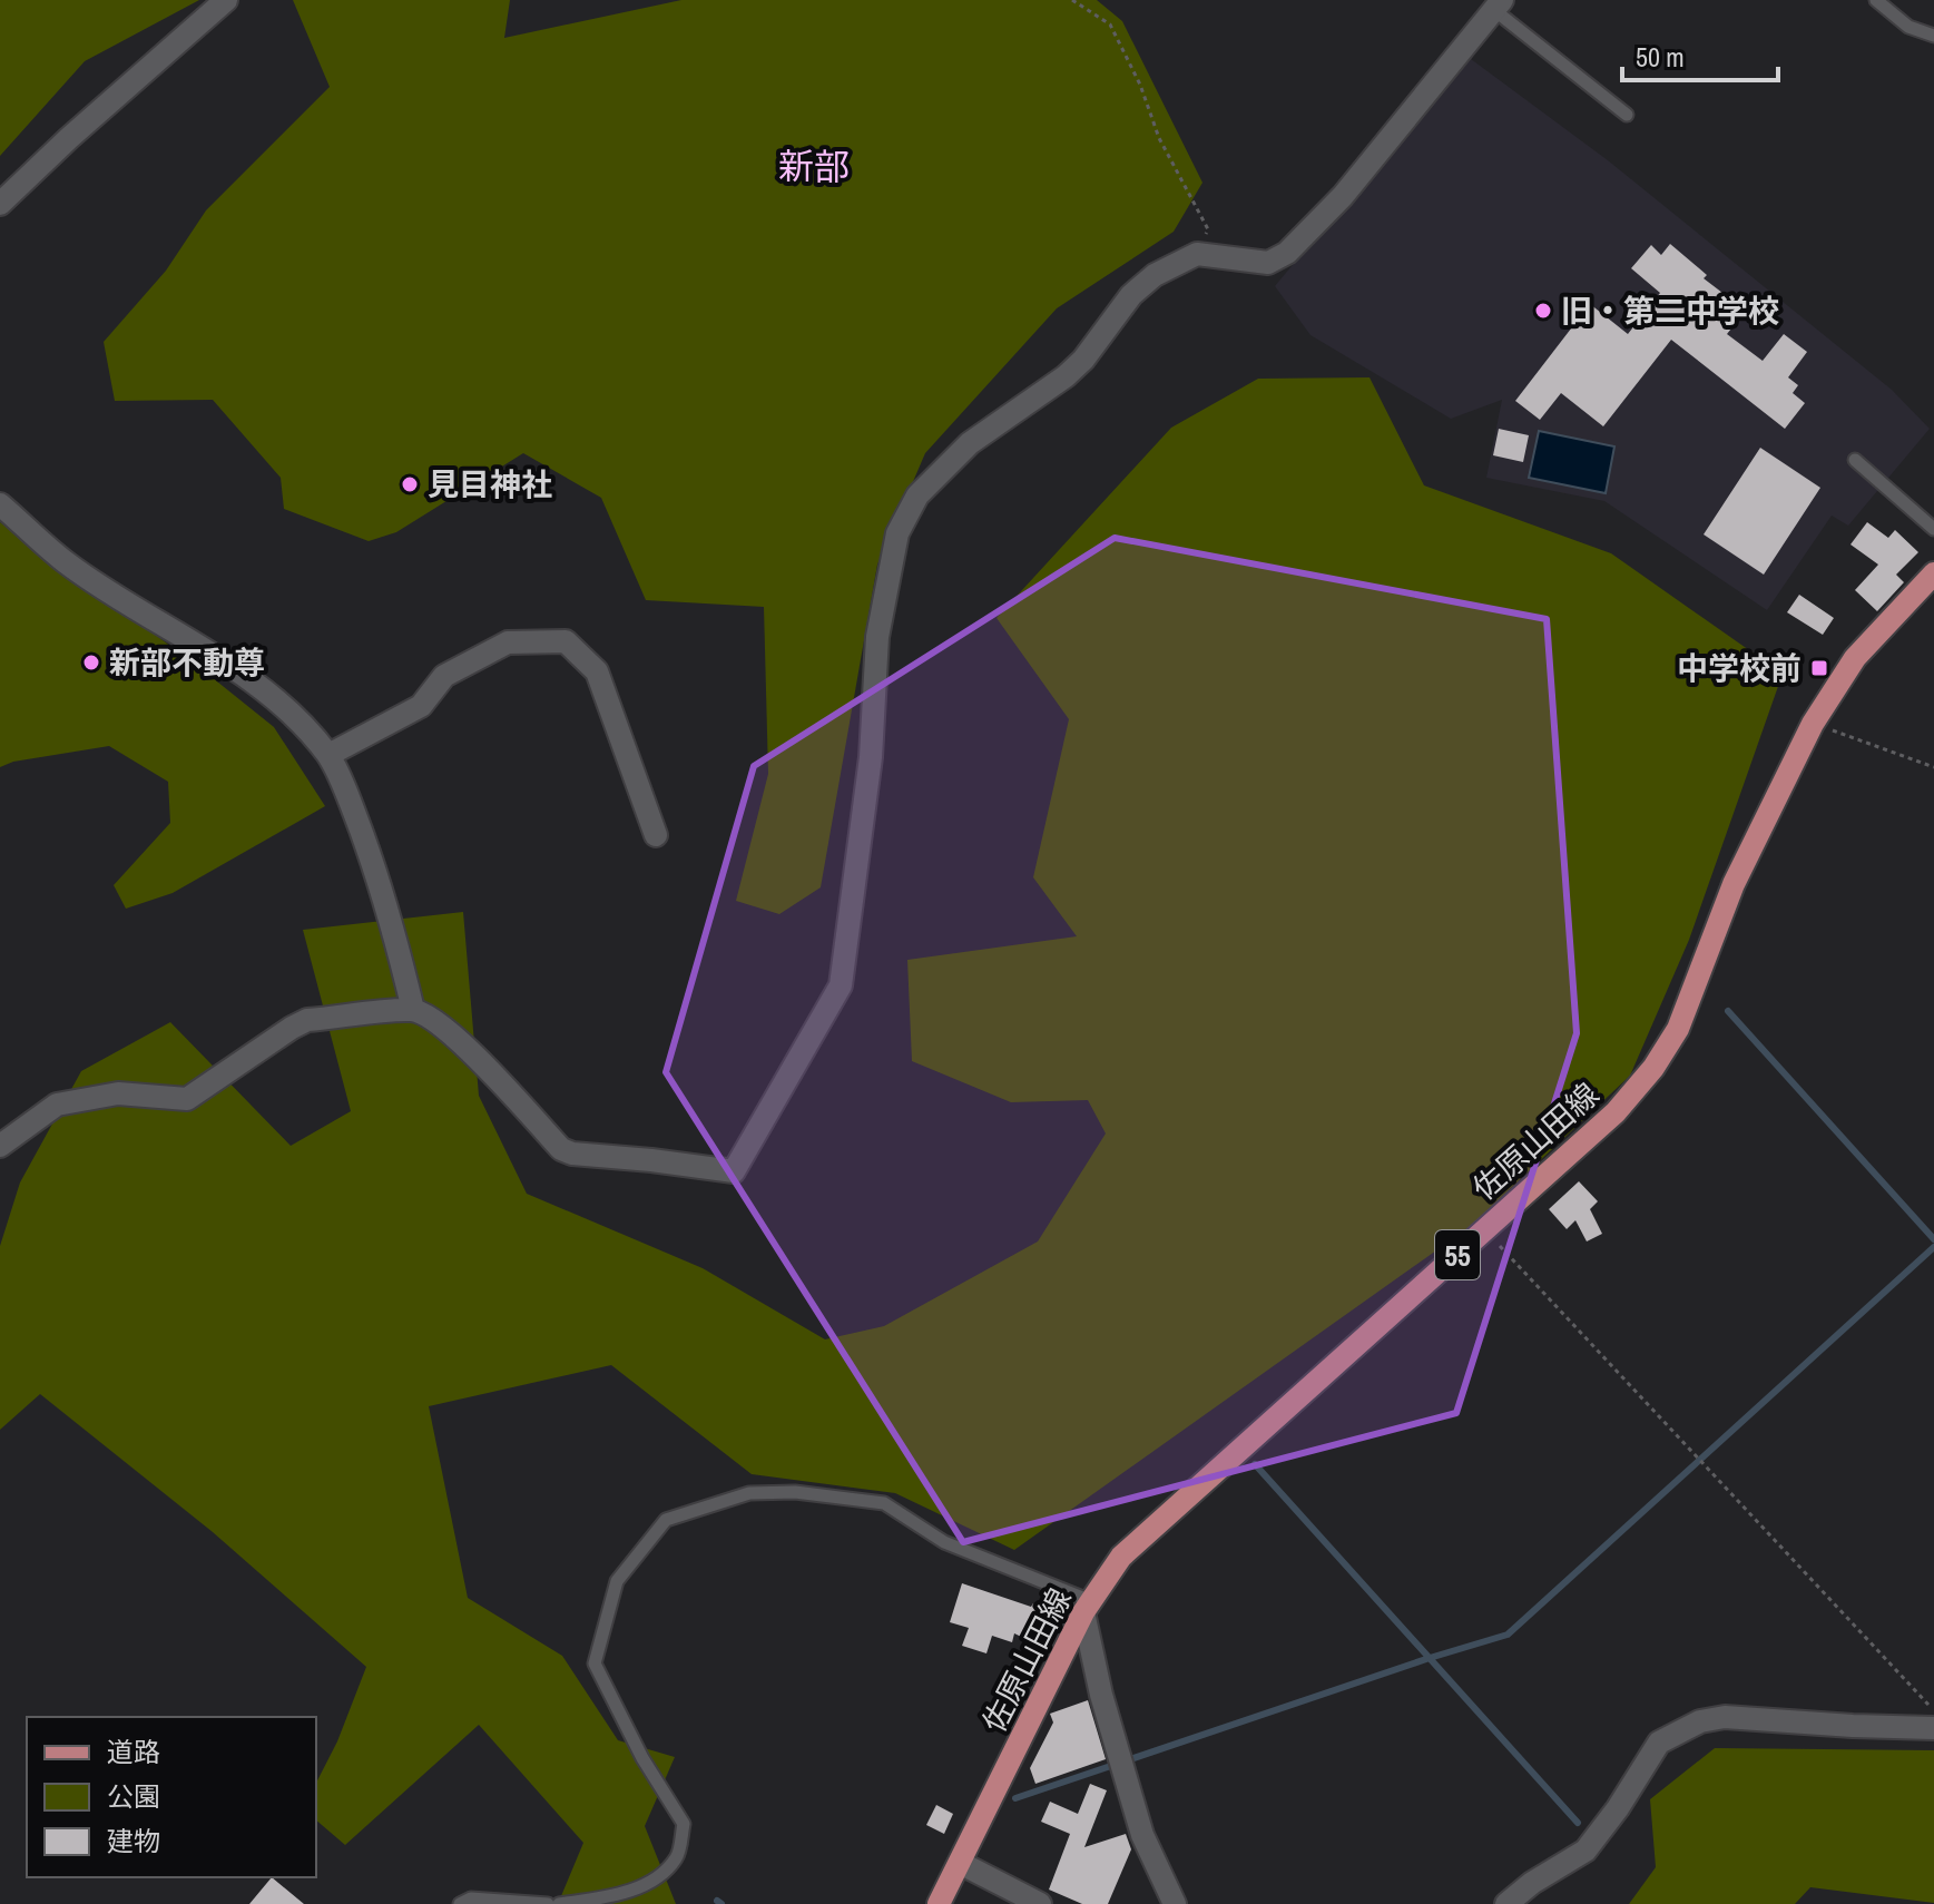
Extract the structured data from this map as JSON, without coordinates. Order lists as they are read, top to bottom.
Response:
{
  "streets": {
    "main road": ["佐原山田線", "55"]
  },
  "districts": ["新部"],
  "places": {
    "other": ["旧・第二中学校", "見目神社", "新部不動尊"],
    "transit": ["中学校前"]
  },
  "legend": ["道路", "公園", "建物"],
  "scale_bar": "50 m"
}
